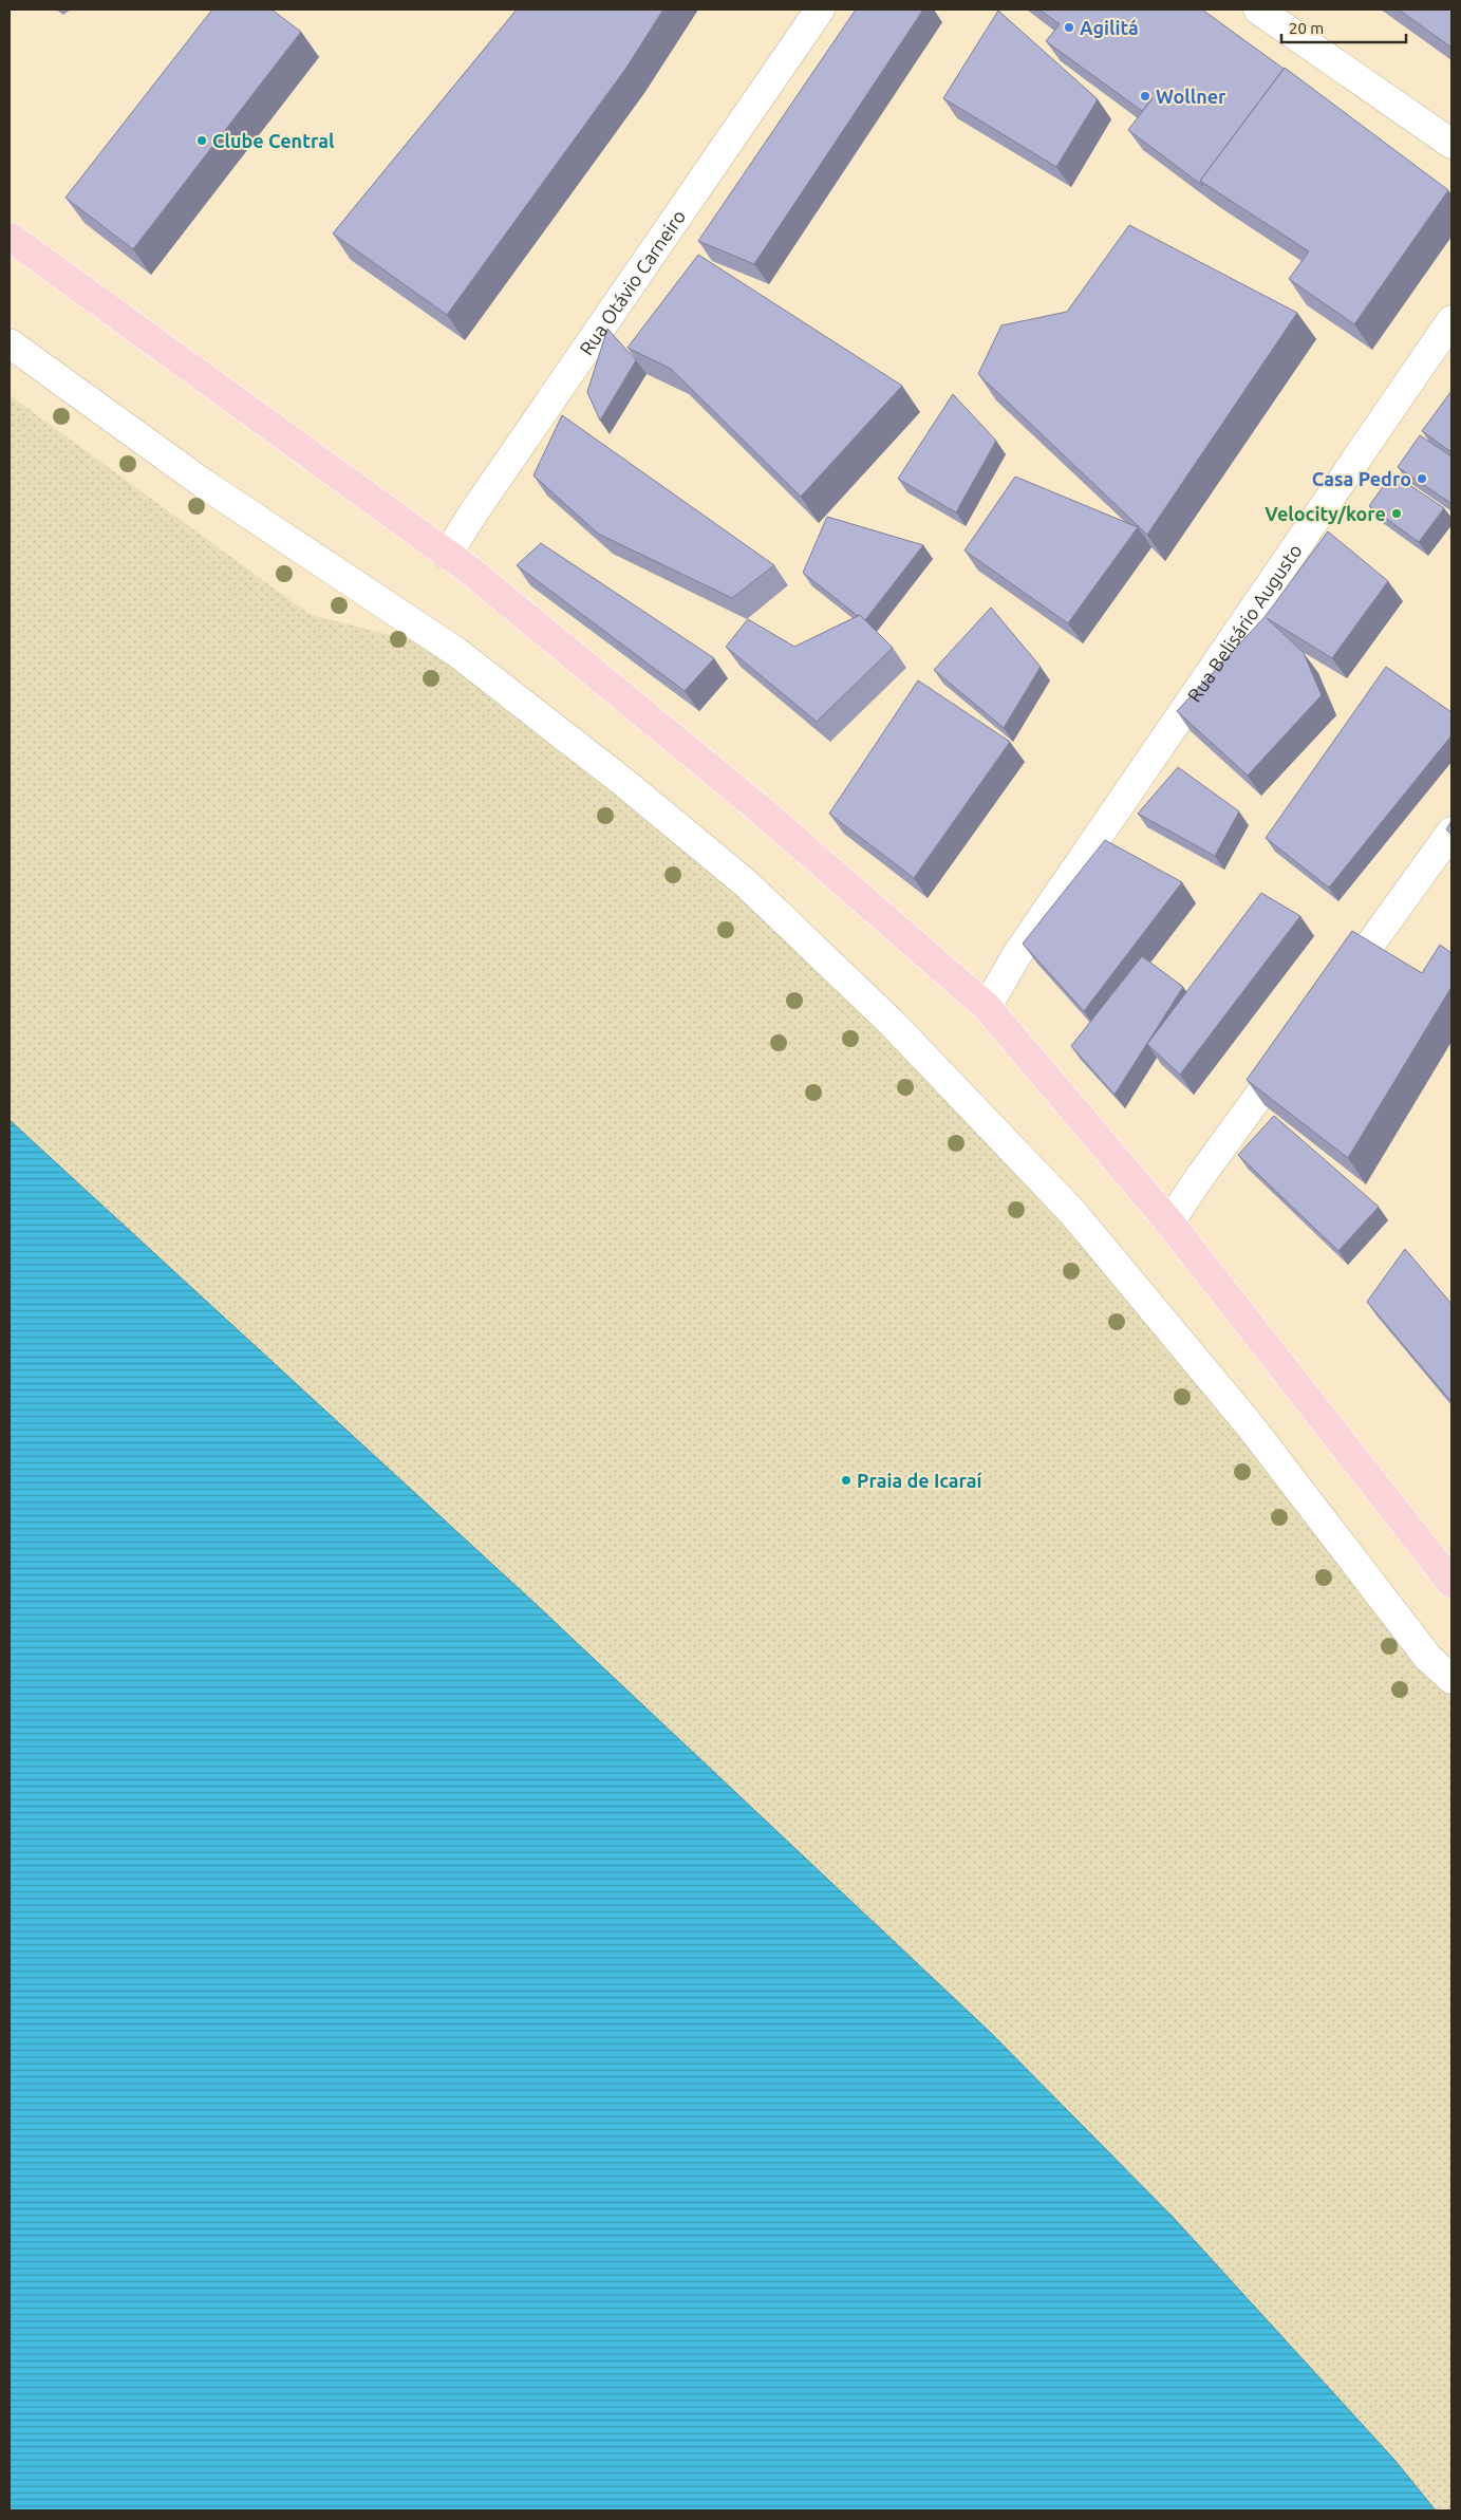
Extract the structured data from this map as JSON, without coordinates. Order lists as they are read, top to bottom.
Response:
{
  "streets": {
    "street": ["Rua Otávio Carneiro", "Rua Belisário Augusto"]
  },
  "places": [
    "Agilitá",
    "Wollner",
    "Clube Central",
    "Casa Pedro",
    "Velocity/kore",
    "Praia de Icaraí"
  ],
  "scale_bar": "20 m"
}
